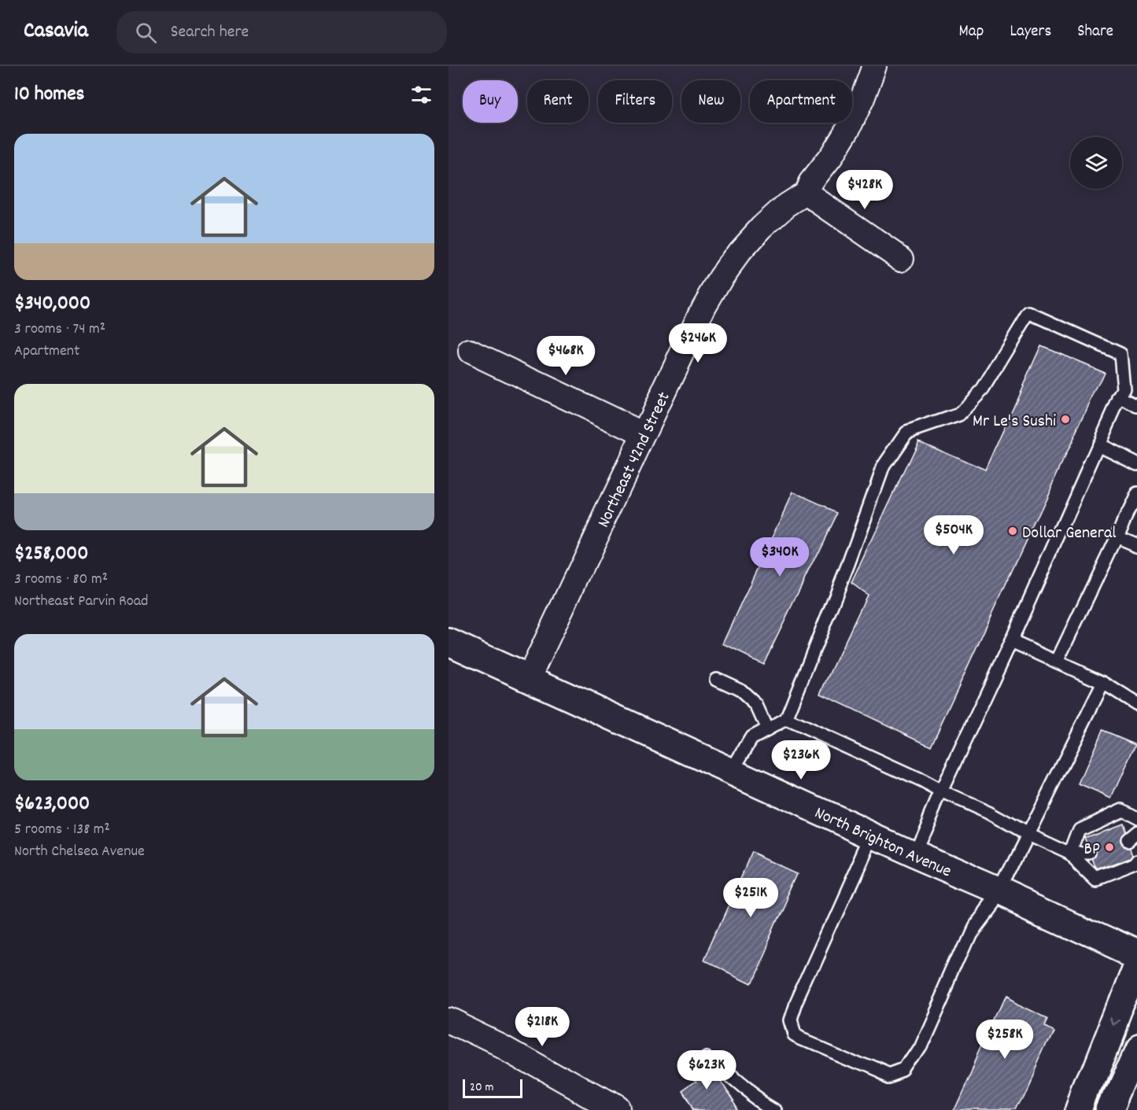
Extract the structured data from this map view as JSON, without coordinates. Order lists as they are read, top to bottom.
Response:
{
  "streets": {
    "main road": ["North Brighton Avenue"],
    "street": ["Northeast 42nd Street"]
  },
  "crossings": [
    ["Northeast 42nd Street", "North Brighton Avenue"]
  ],
  "places": ["Mr Le's Sushi", "Dollar General", "BP"],
  "scale_bar": "20 m",
  "page": {
    "header": "Casavia",
    "search": "Search here",
    "nav": ["Map", "Layers", "Share"],
    "heading": "10 homes",
    "chip": [
      "Buy",
      "Rent",
      "Filters",
      "New",
      "Apartment"
    ],
    "list": [
      {
        "name": "$340,000",
        "note": "3 rooms · 74 m² · Apartment"
      },
      {
        "name": "$258,000",
        "note": "3 rooms · 80 m² · Northeast Parvin Road"
      },
      {
        "name": "$623,000",
        "note": "5 rooms · 138 m² · North Chelsea Avenue"
      }
    ],
    "price": [
      "$428K",
      "$246K",
      "$468K",
      "$504K",
      "$340K",
      "$236K",
      "$251K",
      "$218K",
      "$258K",
      "$623K"
    ],
    "scale": "20 m"
  }
}
